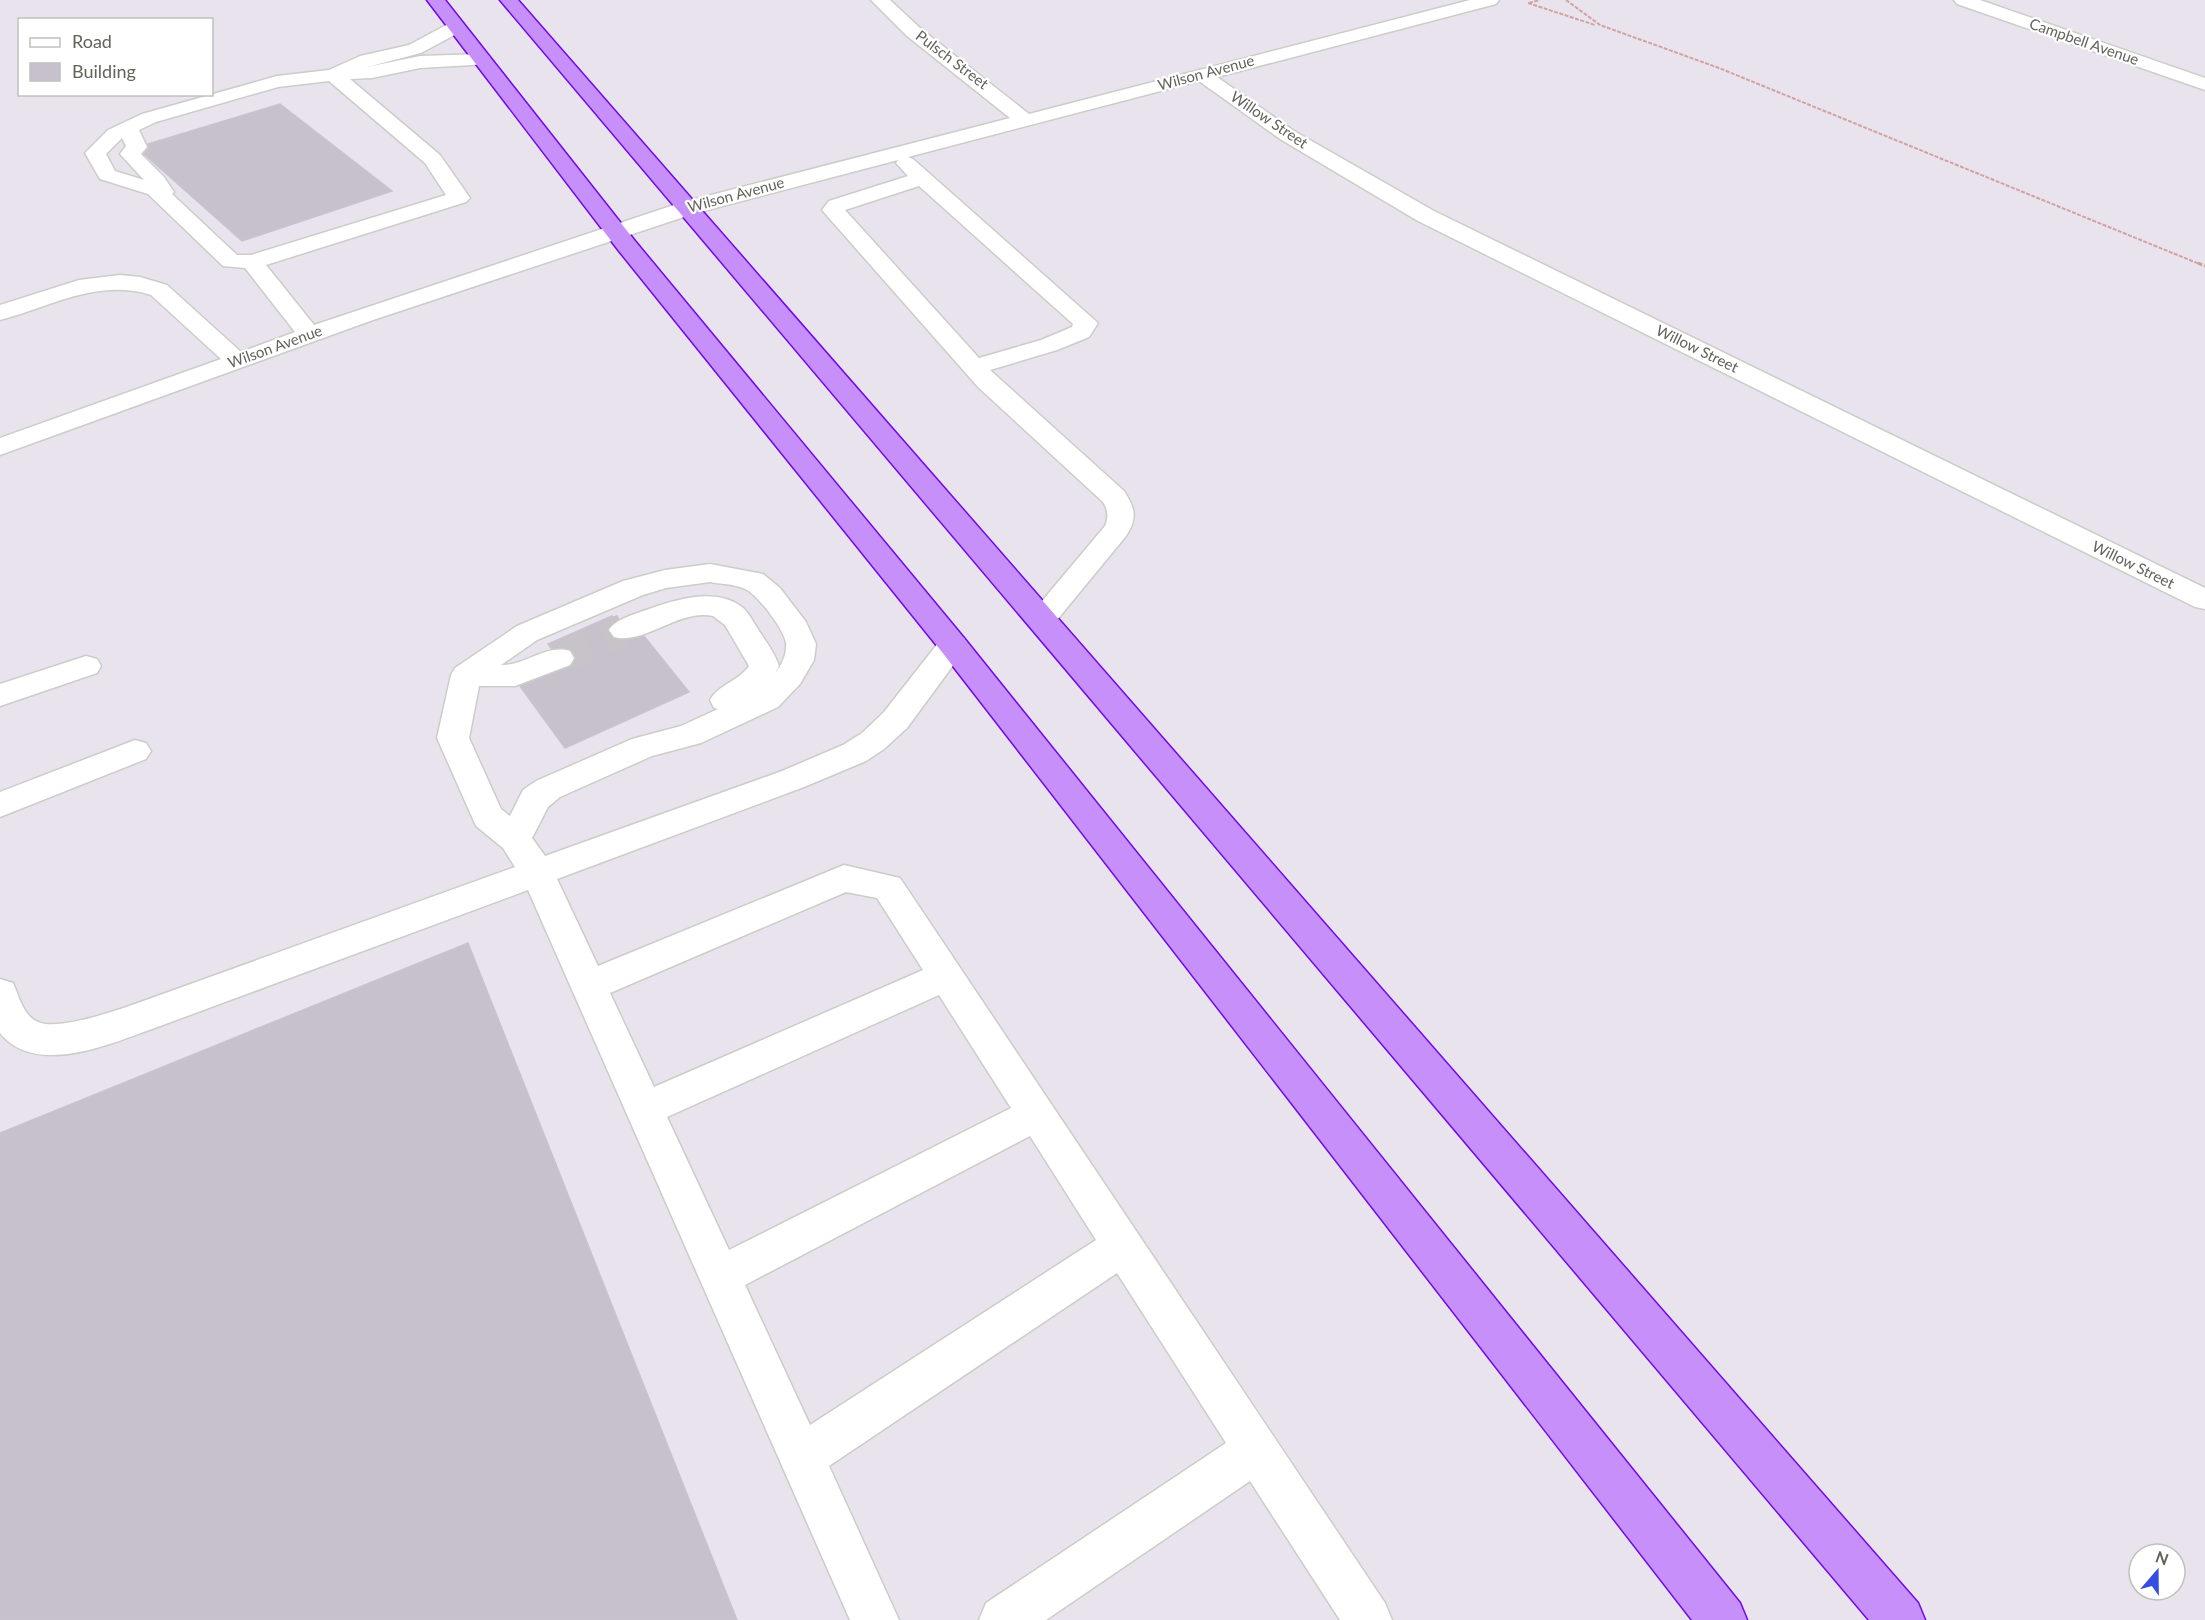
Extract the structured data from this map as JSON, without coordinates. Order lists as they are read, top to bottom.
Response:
{
  "streets": {
    "street": [
      "Campbell Avenue",
      "Pulsch Street",
      "Wilson Avenue",
      "Willow Street"
    ]
  },
  "crossings": [
    ["Pulsch Street", "Wilson Avenue"],
    ["Wilson Avenue", "Willow Street"]
  ],
  "legend": ["Road", "Building"],
  "north": "top"
}
